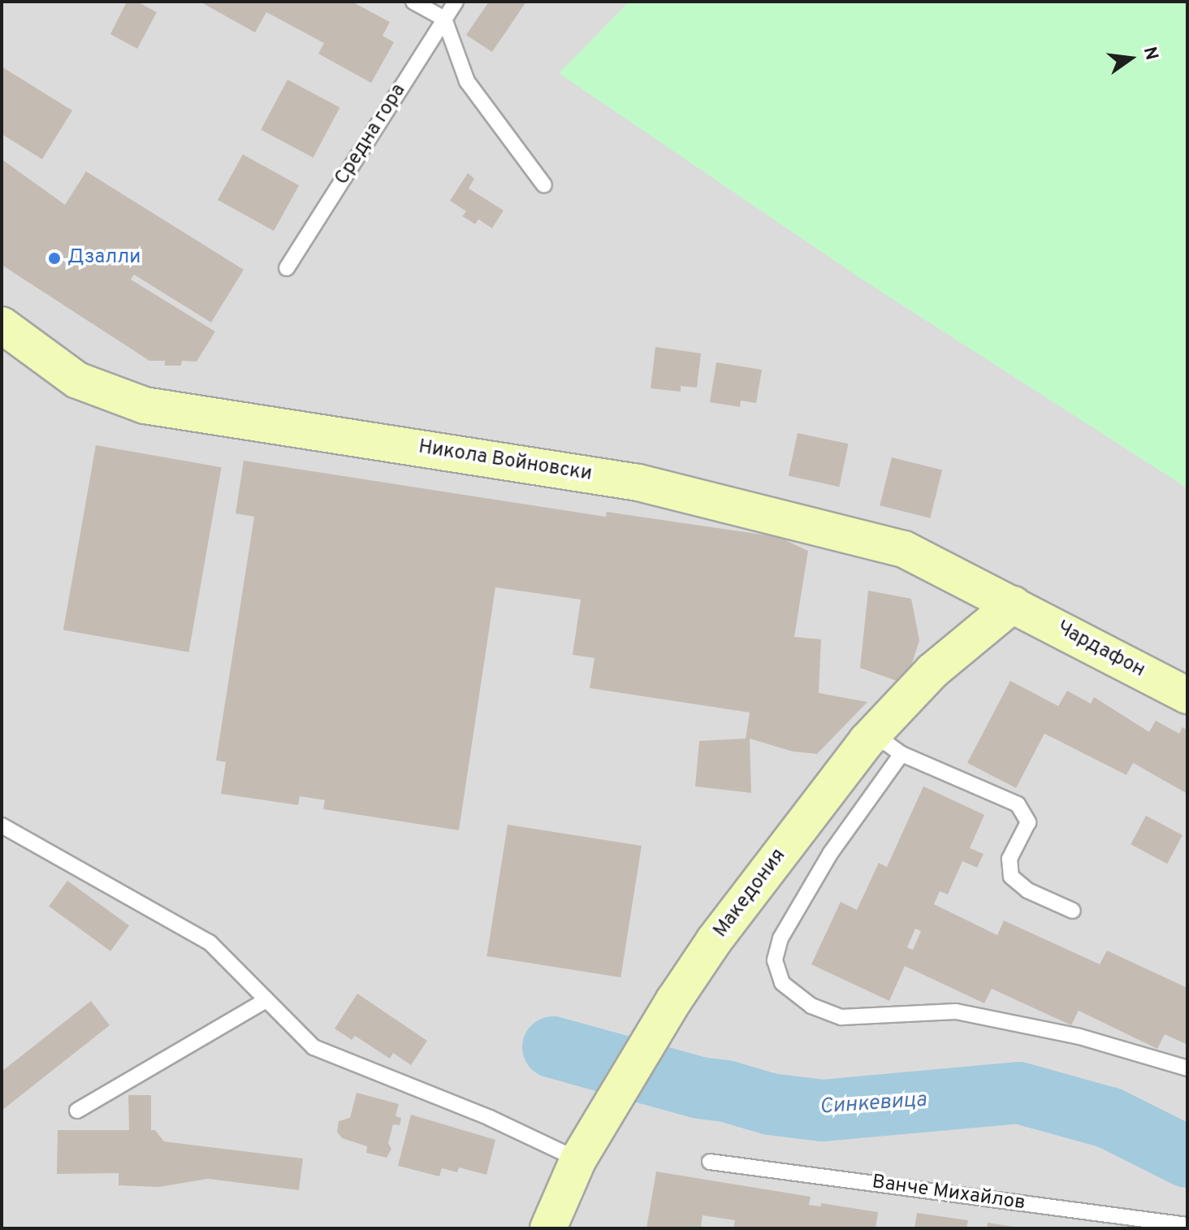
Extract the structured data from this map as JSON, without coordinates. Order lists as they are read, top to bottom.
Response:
{
  "streets": {
    "street": ["Никола Войновски", "Чардафон", "Македония"],
    "lane": ["Средна гора", "Ванче Михайлов"]
  },
  "crossings": [
    ["Никола Войновски", "Чардафон"],
    ["Никола Войновски", "Македония"],
    ["Чардафон", "Македония"]
  ],
  "water": ["Синкевица"],
  "places": ["Дзалли"],
  "north": "right"
}
